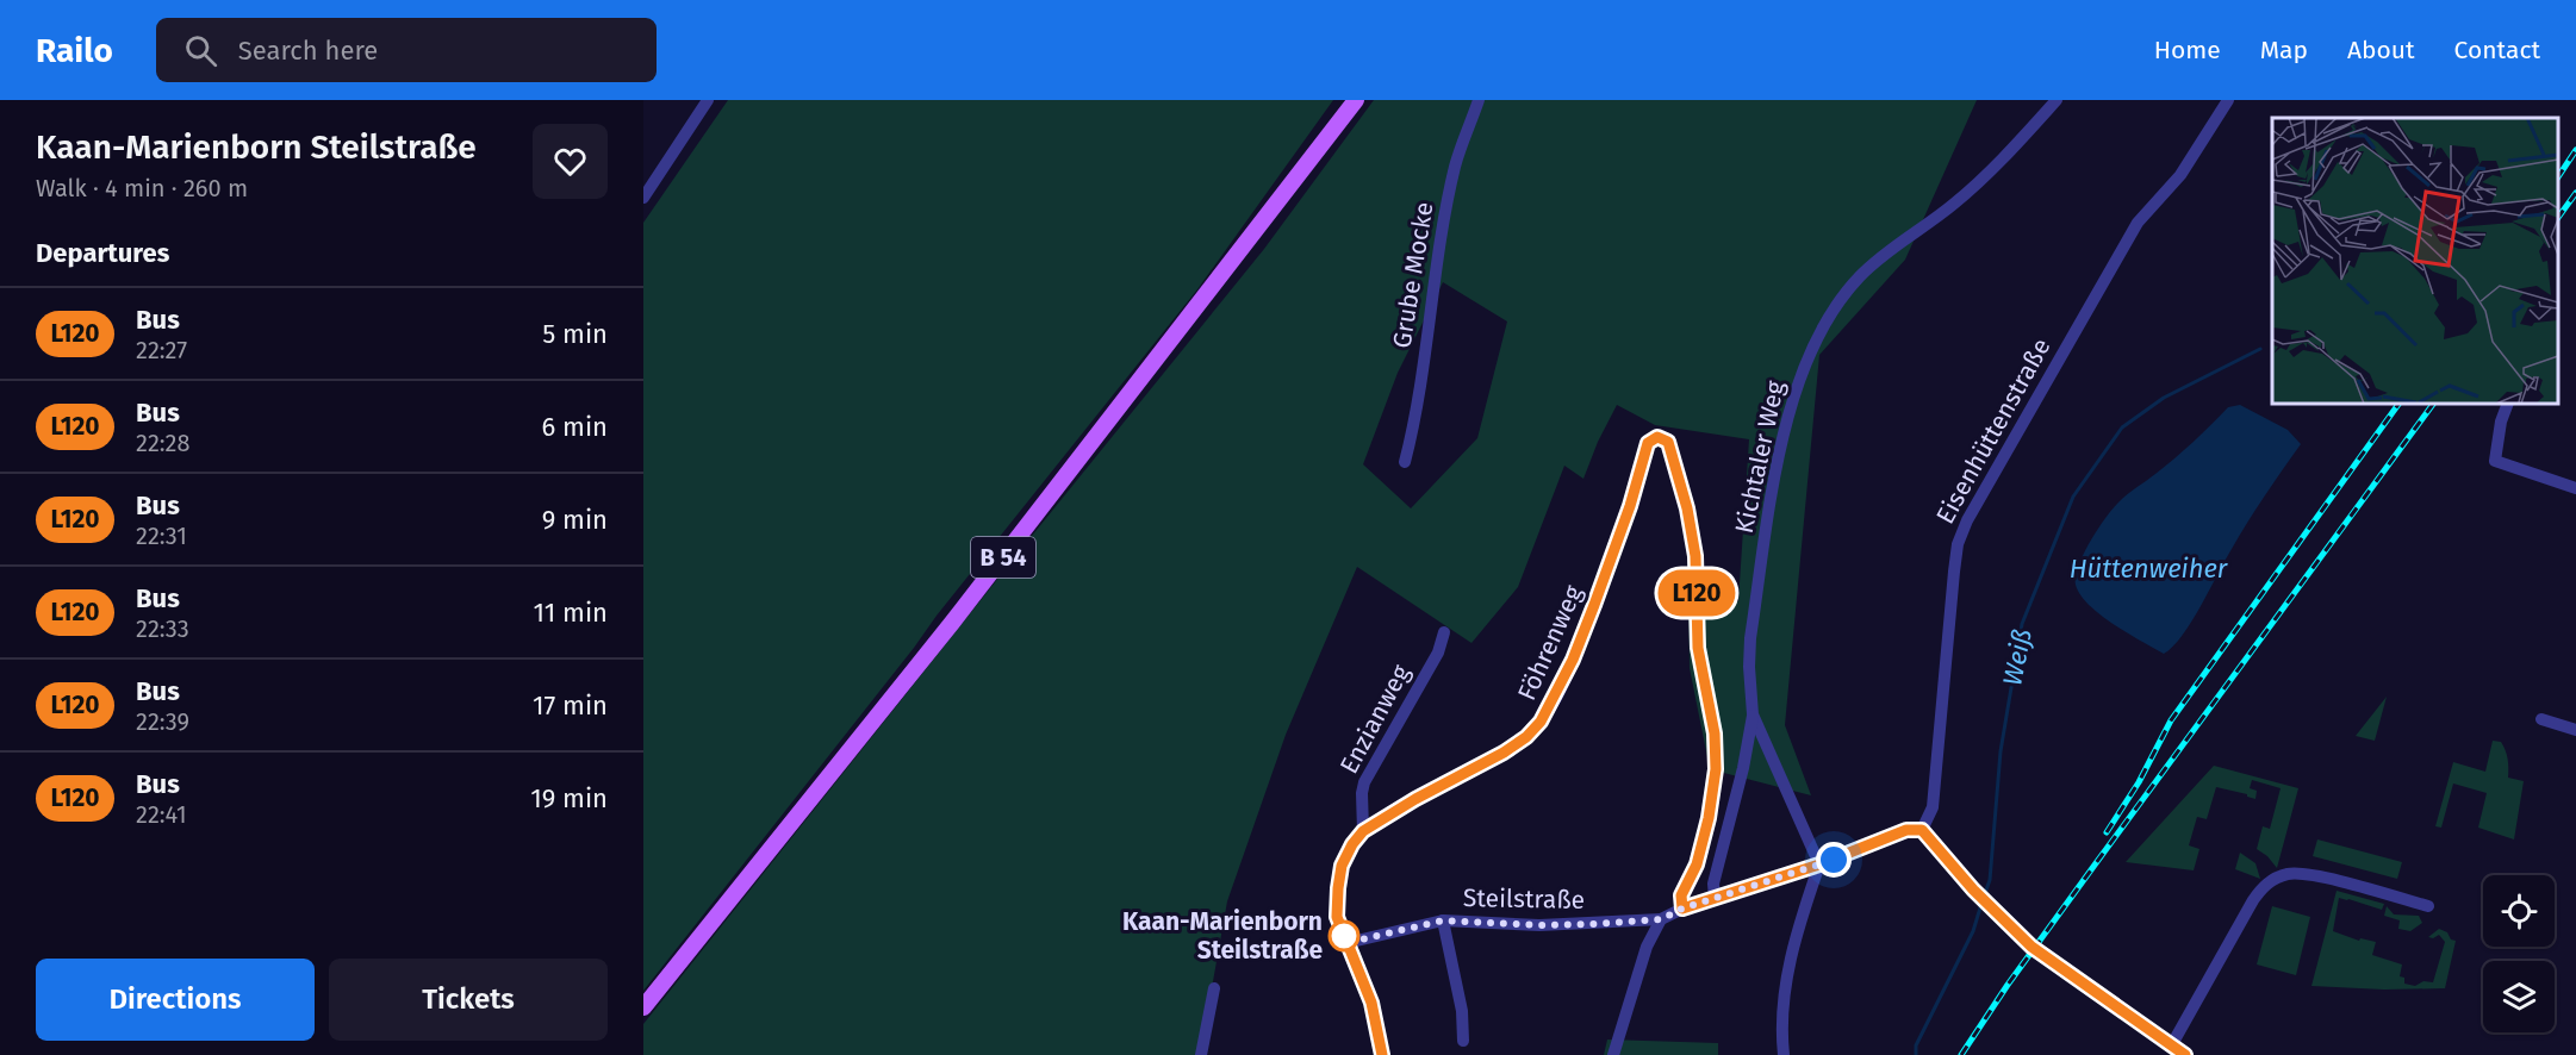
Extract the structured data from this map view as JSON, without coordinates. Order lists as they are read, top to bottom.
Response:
{
  "streets": {
    "main road": ["B 54"],
    "street": [
      "Grube Mocke",
      "Eisenhüttenstraße",
      "Kichtaler Weg",
      "Föhrenweg",
      "Enzianweg",
      "Steilstraße"
    ]
  },
  "crossings": [
    ["Föhrenweg", "Enzianweg"],
    ["Föhrenweg", "Steilstraße"]
  ],
  "water": ["Hüttenweiher", "Weiß"],
  "places": ["Kaan-Marienborn Steilstraße"],
  "lines": ["bus line L120"],
  "page": {
    "header": "Railo",
    "search": "Search here",
    "nav": [
      "Home",
      "Map",
      "About",
      "Contact"
    ],
    "heading": [
      ["Kaan-Marienborn Steilstraße", "Walk · 4 min · 260 m"],
      "Departures"
    ],
    "on_map": "L120",
    "list": [
      {
        "mark": "L120",
        "name": "Bus",
        "note": "22:27",
        "value": "5 min"
      },
      {
        "mark": "L120",
        "name": "Bus",
        "note": "22:28",
        "value": "6 min"
      },
      {
        "mark": "L120",
        "name": "Bus",
        "note": "22:31",
        "value": "9 min"
      },
      {
        "mark": "L120",
        "name": "Bus",
        "note": "22:33",
        "value": "11 min"
      },
      {
        "mark": "L120",
        "name": "Bus",
        "note": "22:39",
        "value": "17 min"
      },
      {
        "mark": "L120",
        "name": "Bus",
        "note": "22:41",
        "value": "19 min"
      }
    ],
    "buttons": ["Directions", "Tickets"]
  }
}
